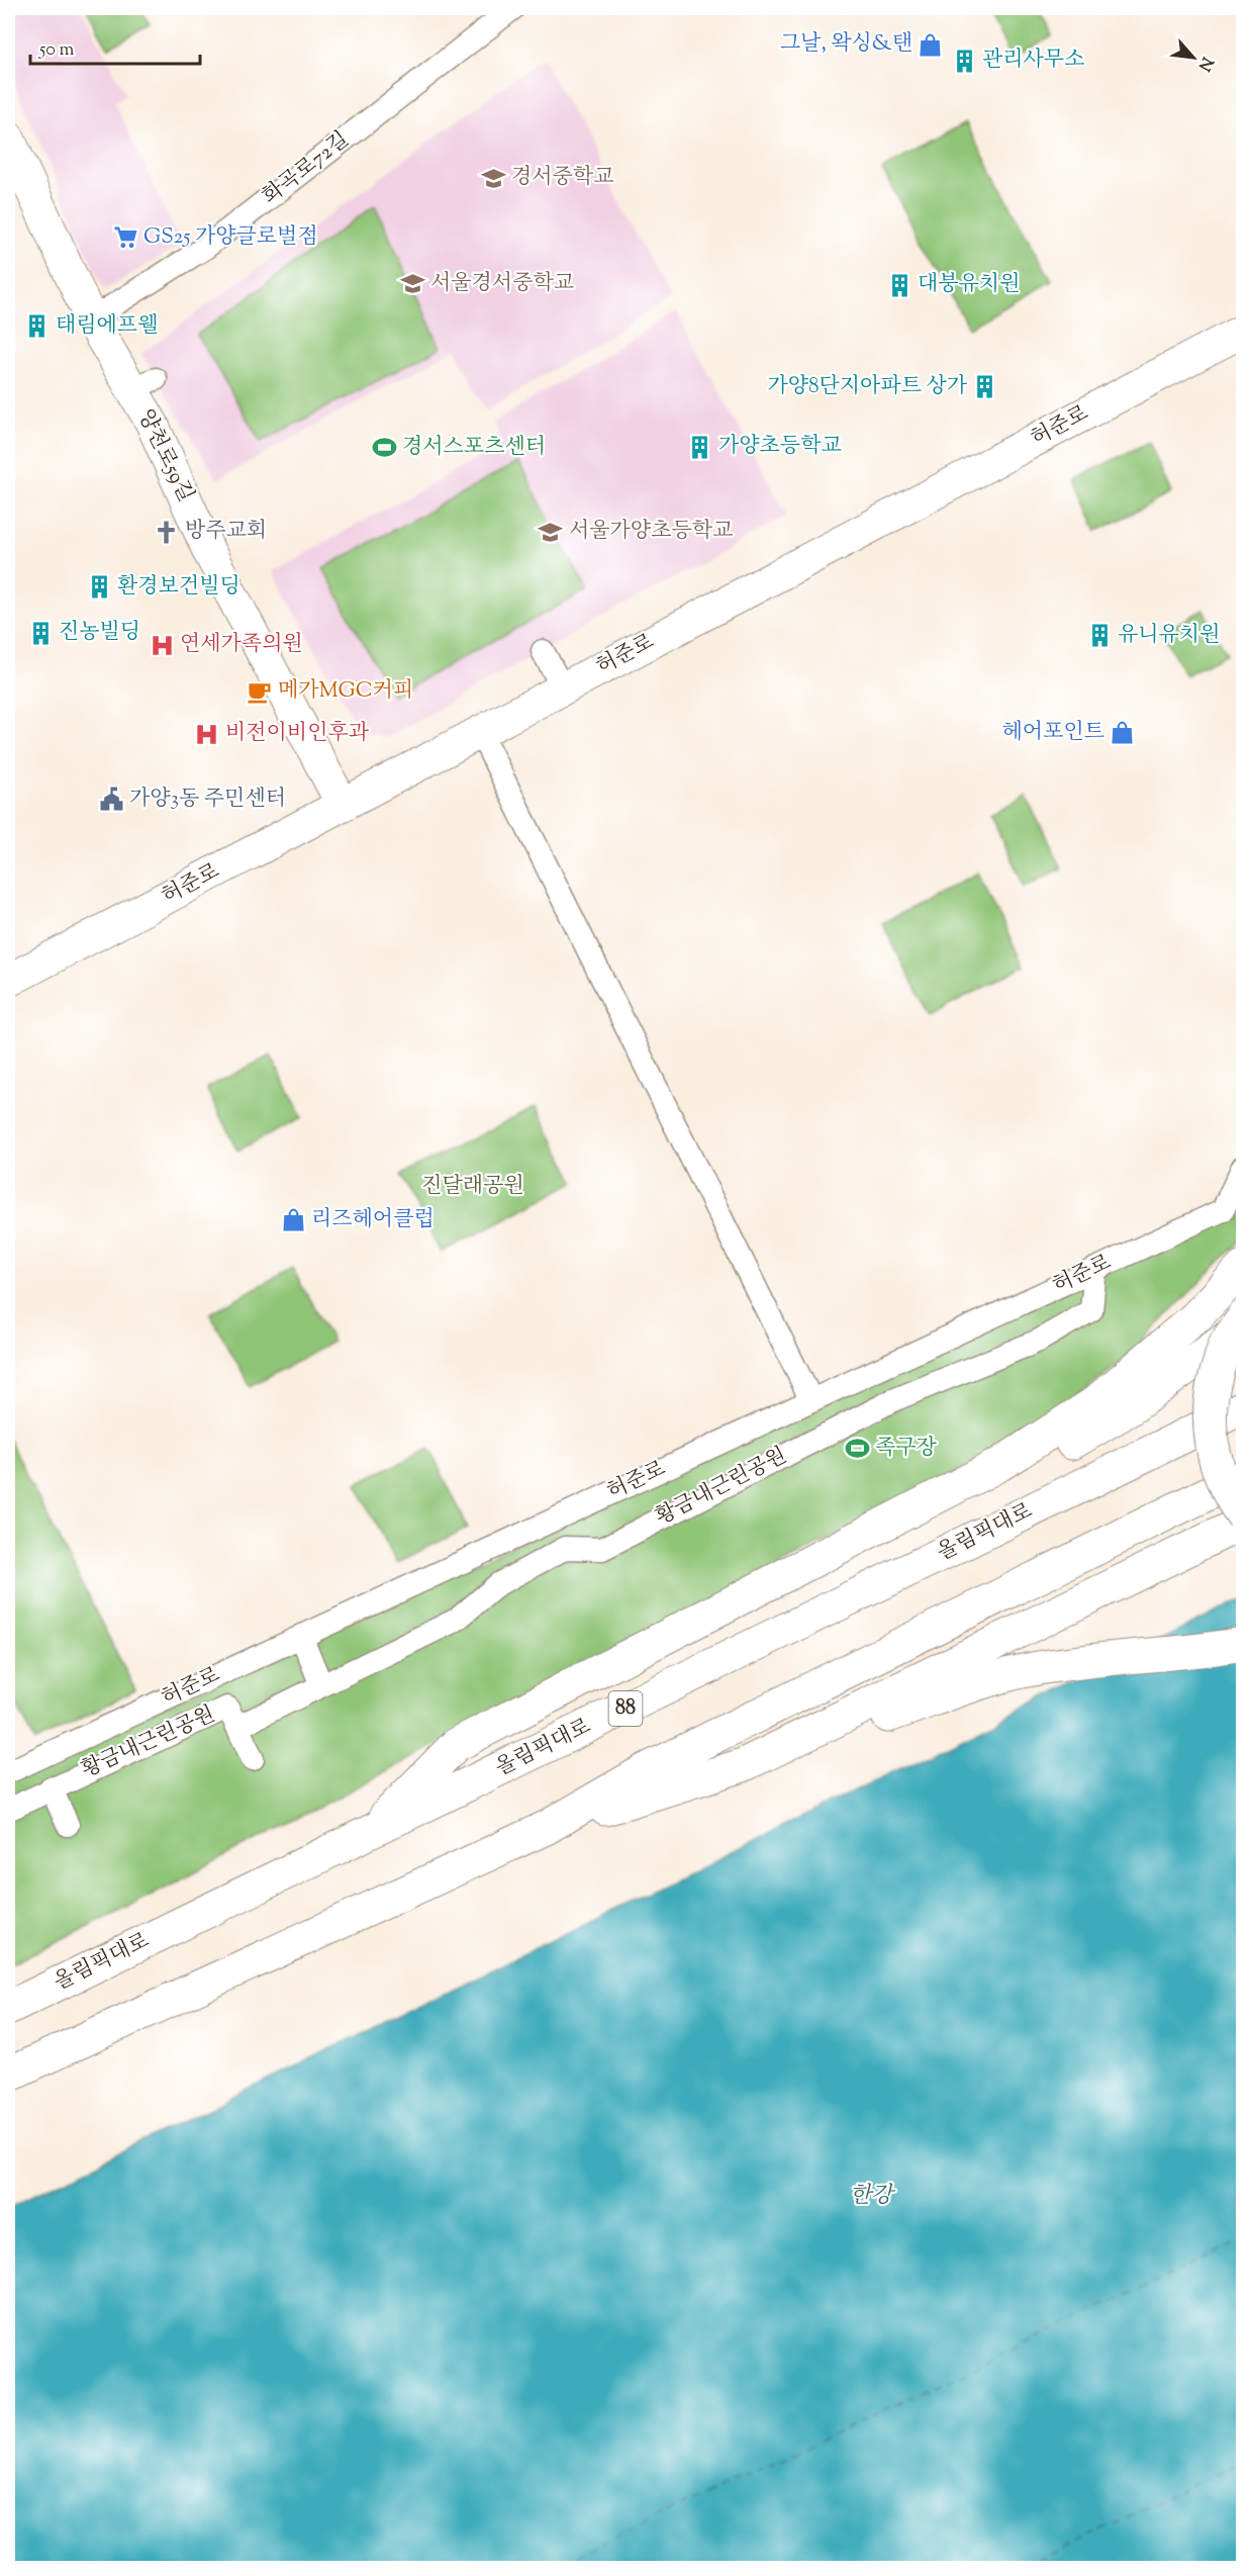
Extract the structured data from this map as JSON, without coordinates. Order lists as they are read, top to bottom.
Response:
{
  "streets": {
    "highway": ["올림픽대로", "88"],
    "street": [
      "화곡로72길",
      "허준로",
      "양천로59길",
      "황금내근린공원"
    ]
  },
  "crossings": [
    ["화곡로72길", "양천로59길"],
    ["허준로", "양천로59길"],
    ["허준로", "황금내근린공원"]
  ],
  "water": ["한강"],
  "parks": ["진달래공원"],
  "places": {
    "shop": ["그날, 왁싱&탠", "헤어포인트", "리즈헤어클럽"],
    "building": [
      "관리사무소",
      "대붕유치원",
      "태림에프웰",
      "가양8단지아파트 상가",
      "가양초등학교",
      "환경보건빌딩",
      "진농빌딩",
      "유니유치원"
    ],
    "school or university": ["경서중학교", "서울경서중학교", "서울가양초등학교"],
    "supermarket": ["GS25 가양글로벌점"],
    "sports": ["경서스포츠센터", "족구장"],
    "church": ["방주교회"],
    "hospital": ["연세가족의원", "비전이비인후과"],
    "cafe": ["메가MGC커피"],
    "public building": ["가양3동 주민센터"]
  },
  "scale_bar": "50 m",
  "north": "bottom right"
}
